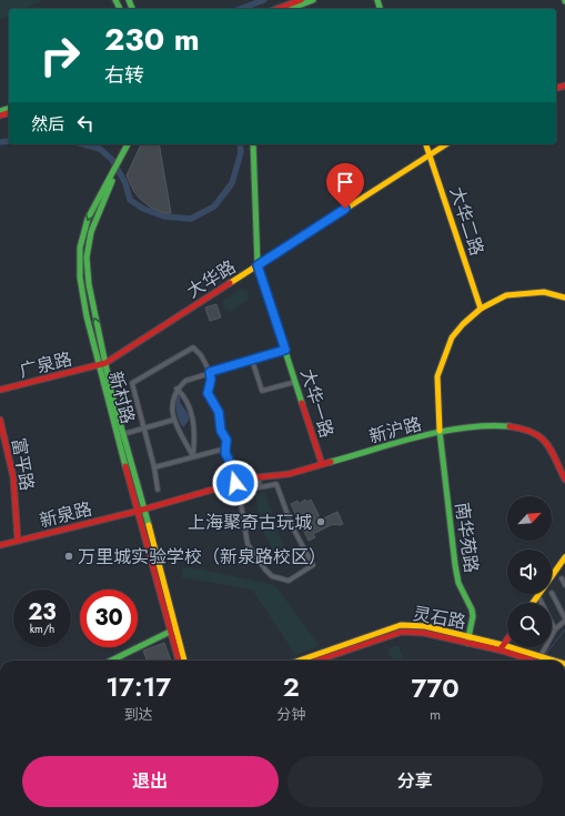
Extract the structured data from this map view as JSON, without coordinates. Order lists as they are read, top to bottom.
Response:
{
  "streets": {
    "street": [
      "大华二路",
      "大华路",
      "广泉路",
      "新村路",
      "大华一路",
      "新沪路",
      "富平路",
      "新泉路",
      "南华苑路",
      "灵石路"
    ]
  },
  "crossings": [
    ["大华二路", "大华路"],
    ["大华二路", "新沪路"],
    ["大华路", "广泉路"],
    ["大华路", "新村路"],
    ["大华路", "大华一路"],
    ["广泉路", "新村路"],
    ["新村路", "新沪路"],
    ["新村路", "新泉路"],
    ["大华一路", "新沪路"],
    ["新沪路", "新泉路"],
    ["新沪路", "南华苑路"],
    ["富平路", "新泉路"],
    ["南华苑路", "灵石路"]
  ],
  "places": ["上海聚奇古玩城", "万里城实验学校（新泉路校区）"],
  "north": "top right",
  "page": {
    "turn": ["230 m", "右转"],
    "then": "然后",
    "speed": "23 km/h",
    "limit": "30",
    "eta": [
      "17:17",
      "到达",
      "2",
      "分钟",
      "770",
      "m"
    ],
    "buttons": ["退出", "分享"]
  }
}
